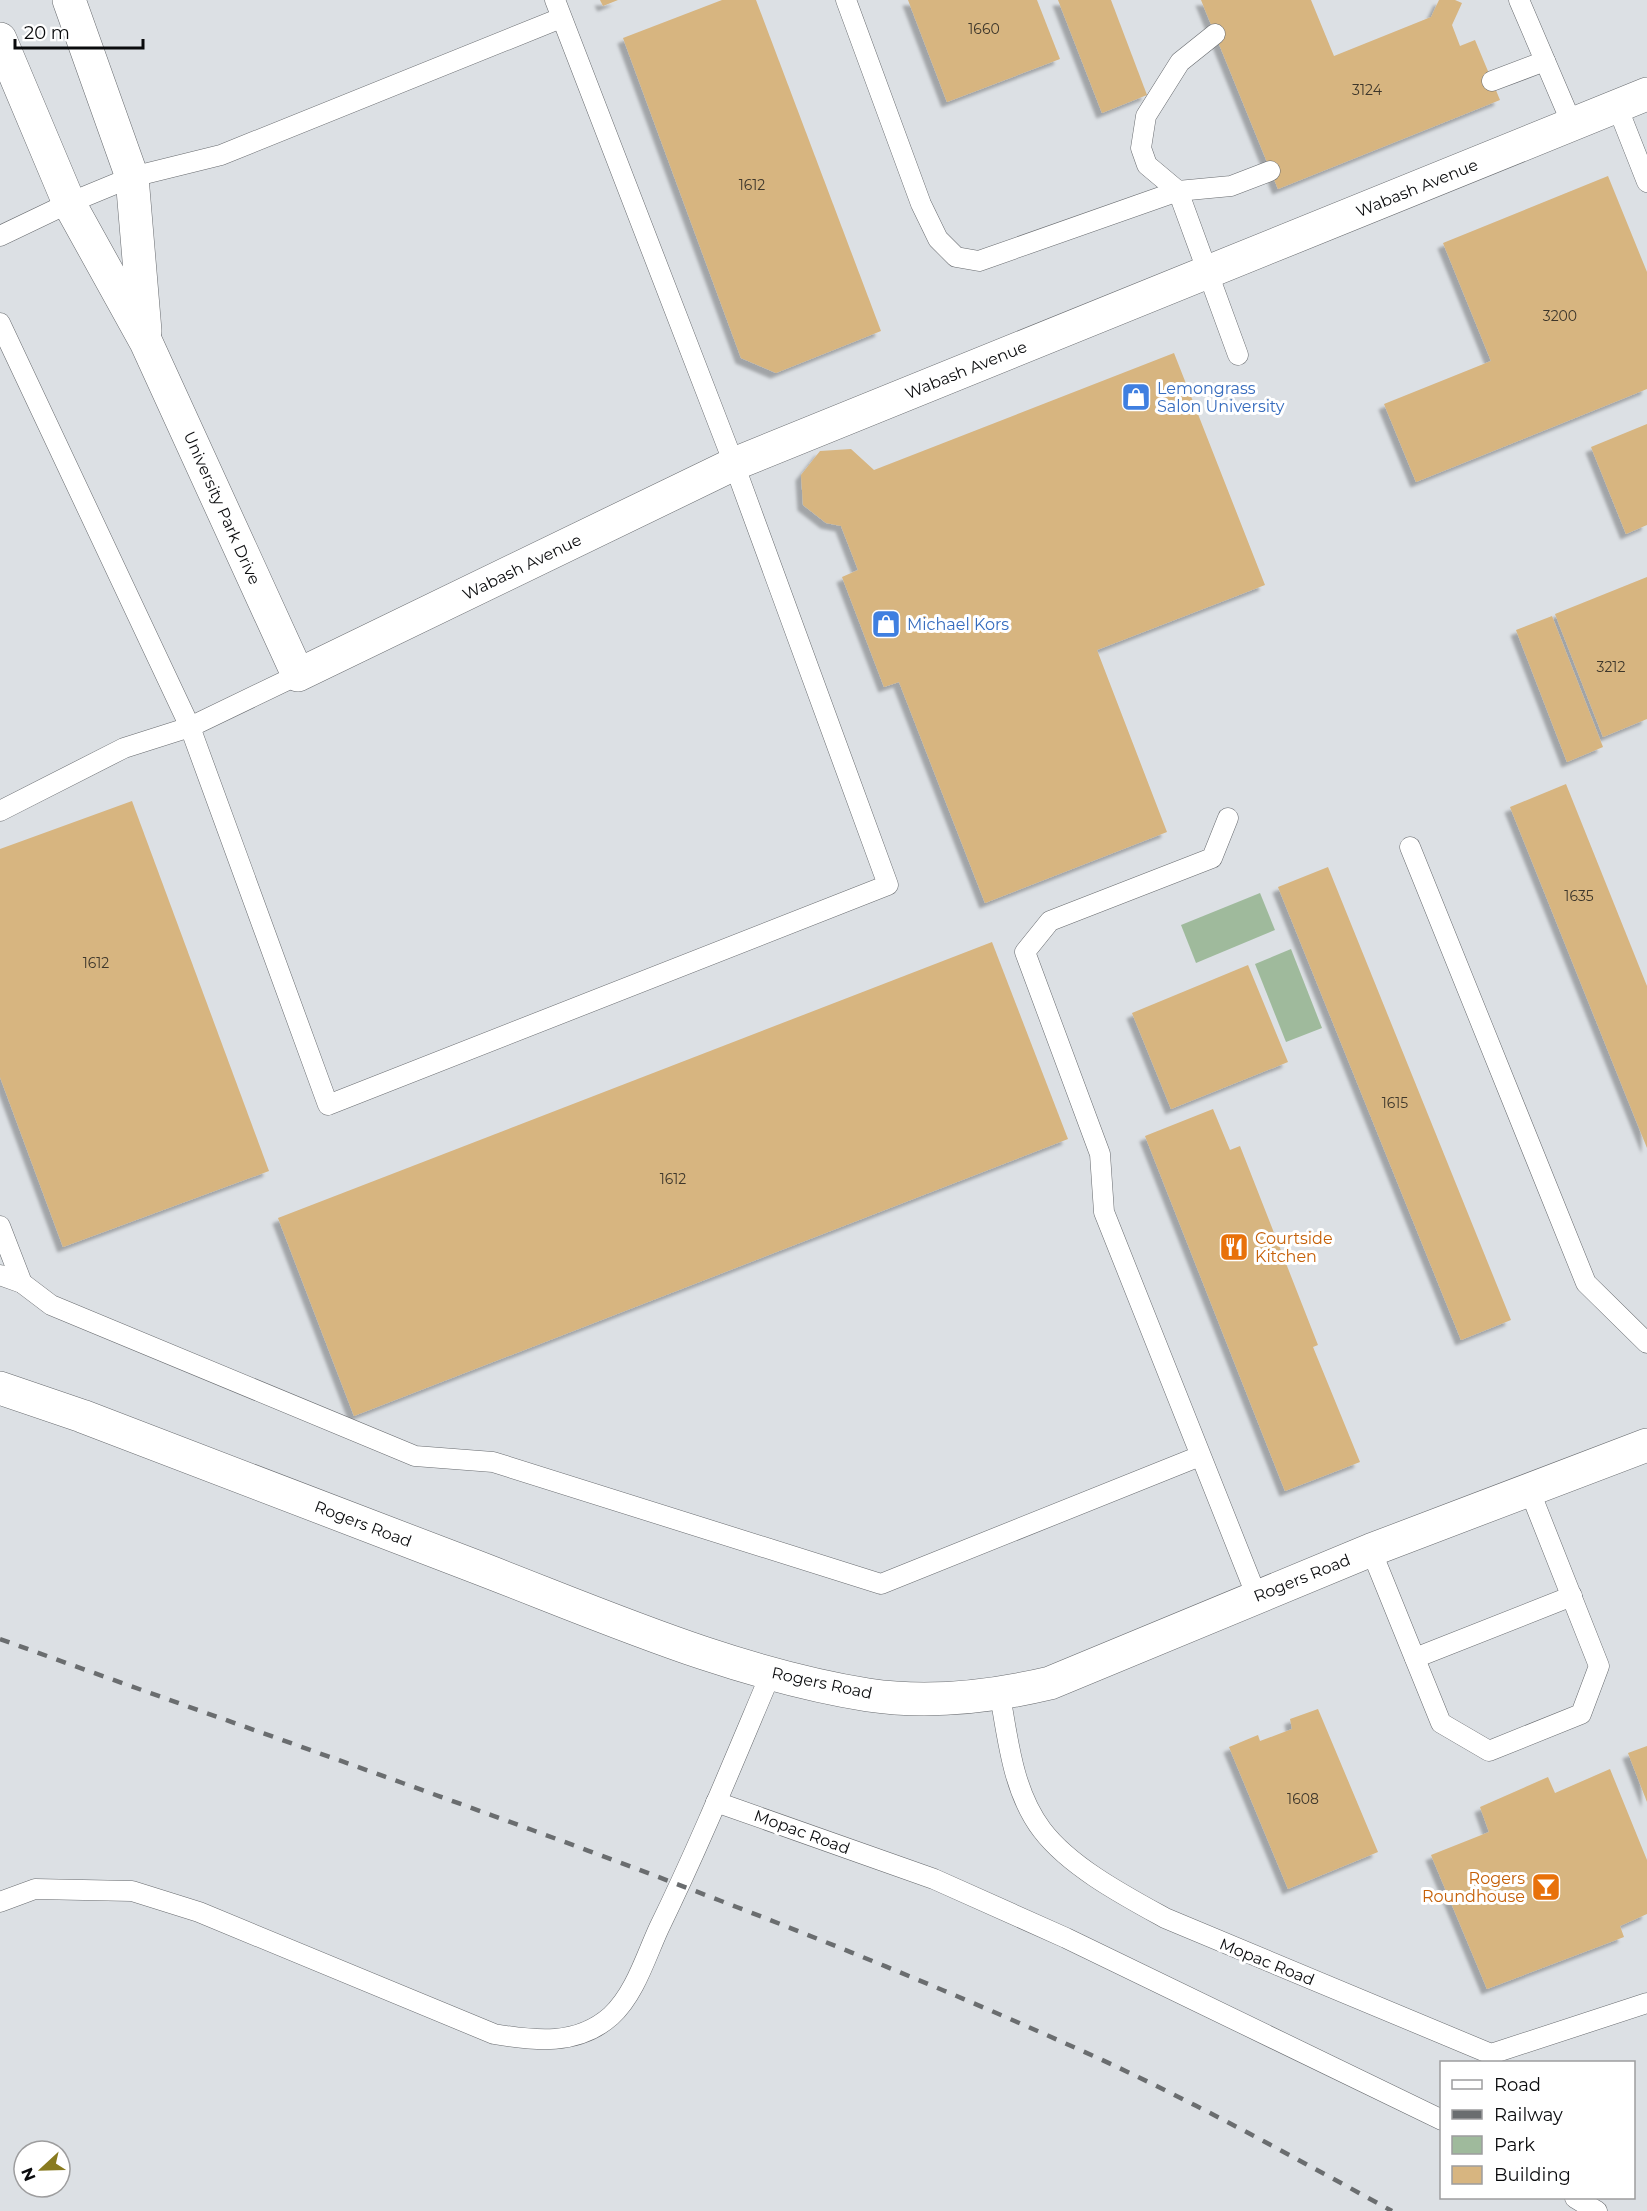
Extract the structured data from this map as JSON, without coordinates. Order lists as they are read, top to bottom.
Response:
{
  "streets": {
    "street": ["Wabash Avenue", "University Park Drive", "Rogers Road"],
    "lane": ["Mopac Road"]
  },
  "crossings": [
    ["Wabash Avenue", "University Park Drive"],
    ["Rogers Road", "Mopac Road"]
  ],
  "places": {
    "shop": ["Lemongrass Salon University", "Michael Kors"],
    "restaurant": ["Courtside Kitchen"],
    "bar": ["Rogers Roundhouse"]
  },
  "house_numbers": [
    "1660",
    "3124",
    "1612",
    "3200",
    "3212",
    "1635",
    "1612",
    "1615",
    "1612",
    "1608"
  ],
  "legend": [
    "Road",
    "Railway",
    "Park",
    "Building"
  ],
  "scale_bar": "20 m",
  "north": "left"
}
